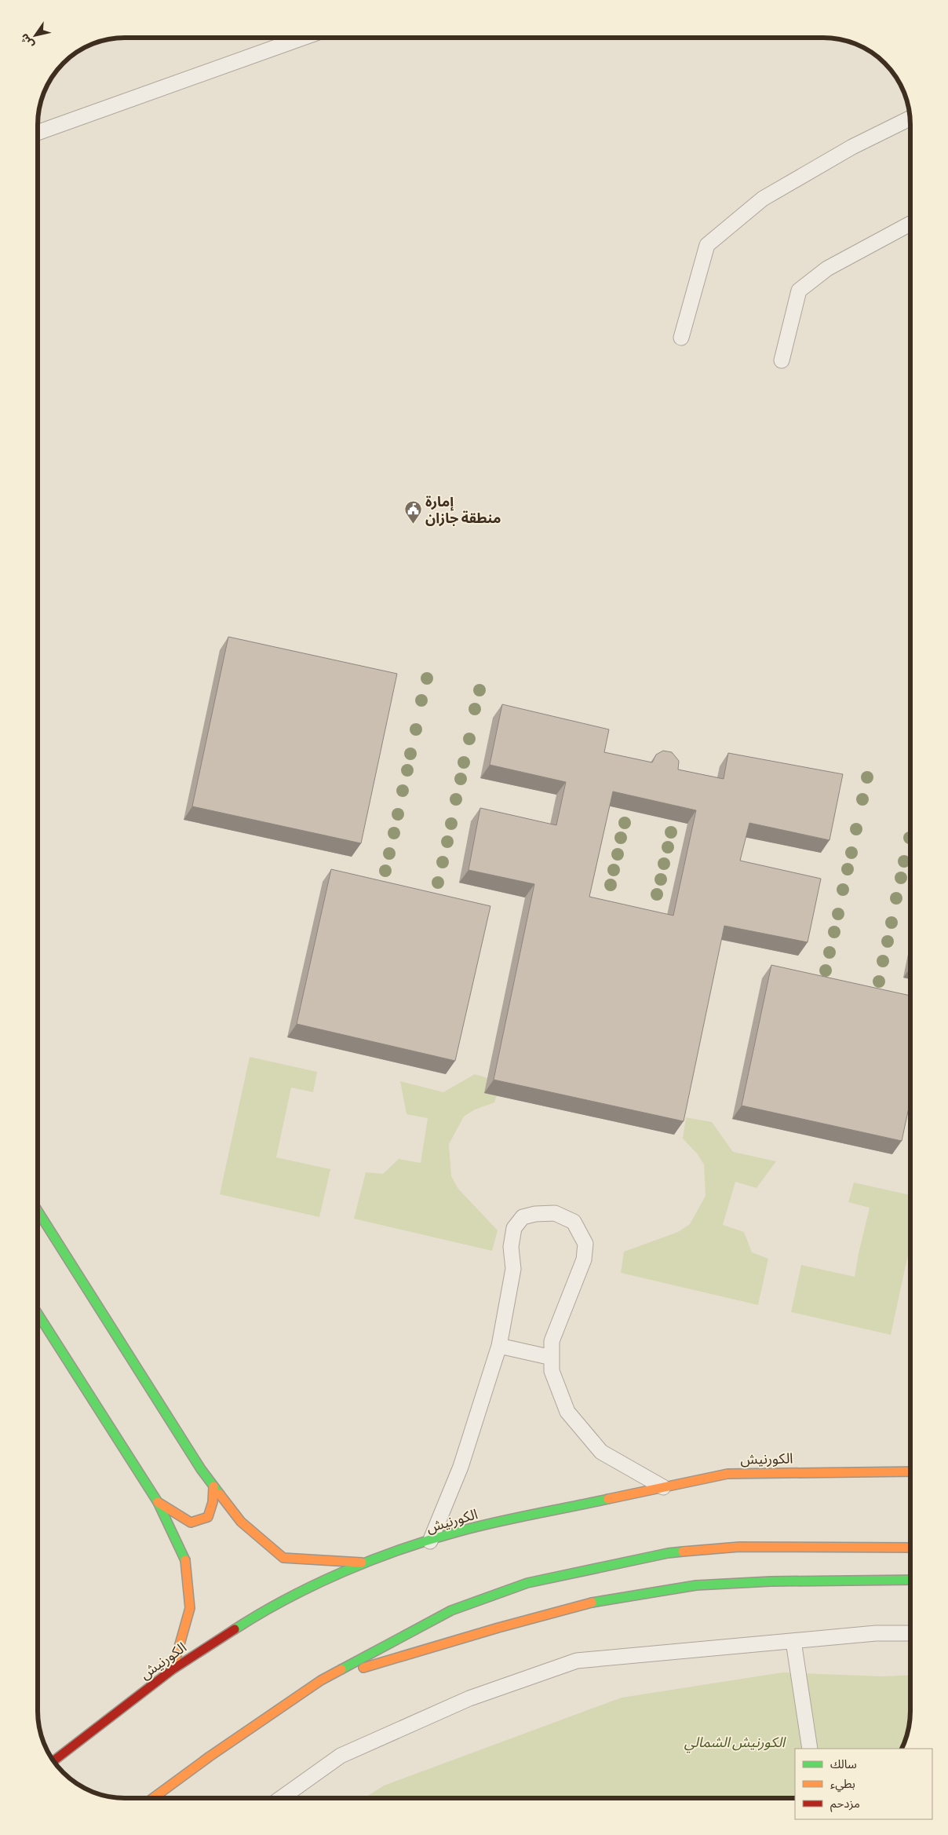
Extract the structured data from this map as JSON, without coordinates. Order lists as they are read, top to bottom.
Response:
{
  "streets": {
    "main road": ["الكورنيش"]
  },
  "parks": ["الكورنيش الشمالي"],
  "places": {
    "public building": ["إمارة منطقة جازان"]
  },
  "legend": ["سالك", "بطيء", "مزدحم"],
  "north": "bottom left"
}
